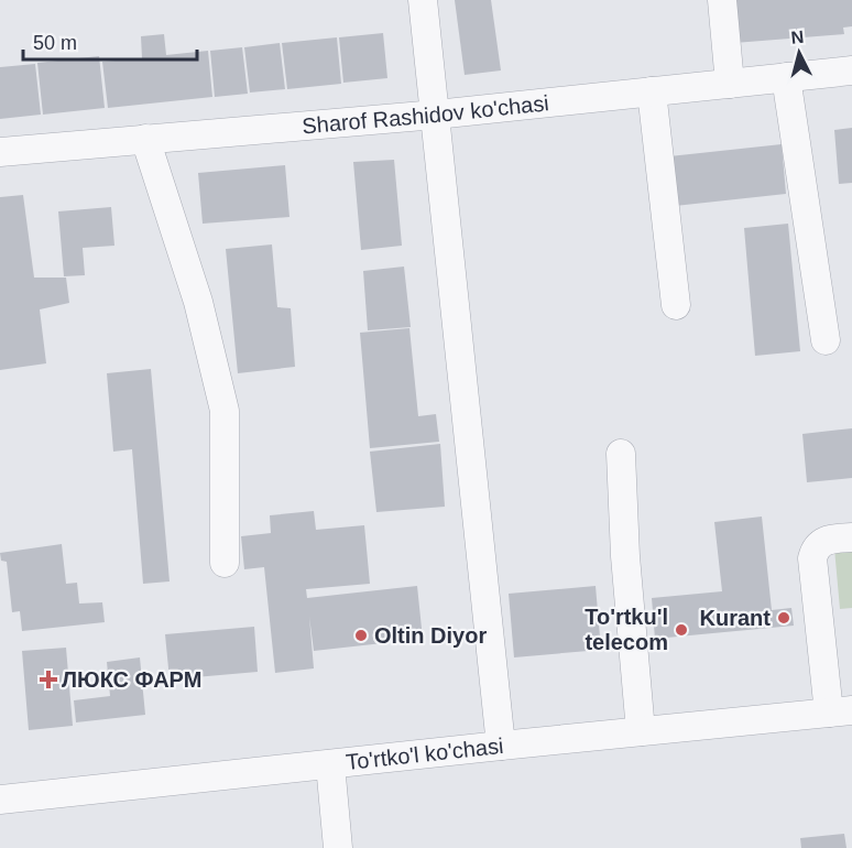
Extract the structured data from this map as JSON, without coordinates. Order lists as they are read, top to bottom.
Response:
{
  "streets": {
    "street": ["Sharof Rashidov ko'chasi", "To'rtko'l ko'chasi"]
  },
  "places": {
    "other": ["Kurant", "To'rtku'l telecom", "Oltin Diyor"],
    "health": ["ЛЮКС ФАРМ"]
  },
  "scale_bar": "50 m",
  "north": "top"
}
